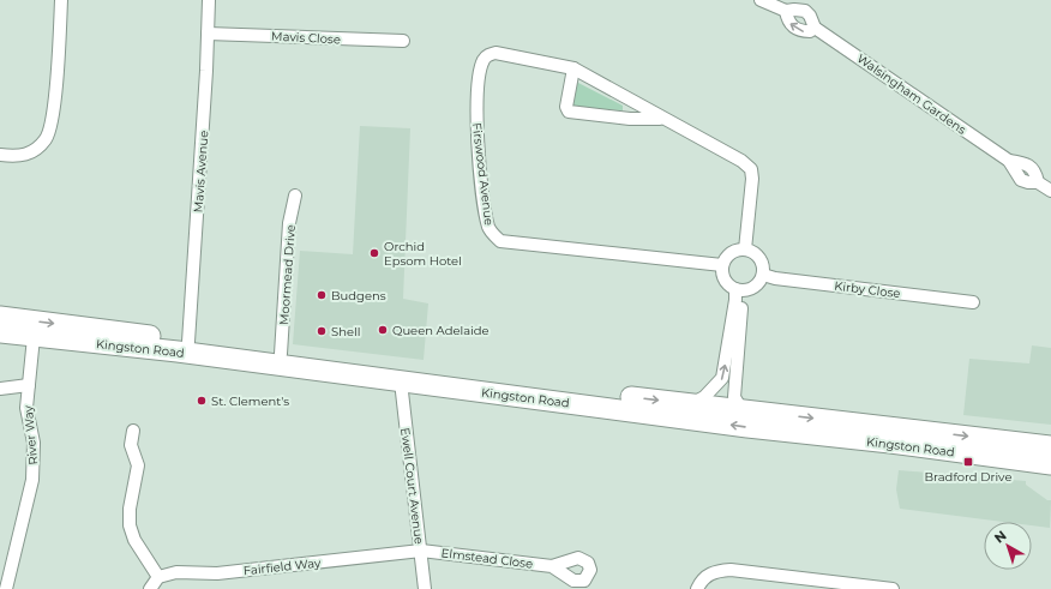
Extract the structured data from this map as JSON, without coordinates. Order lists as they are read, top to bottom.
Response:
{
  "streets": {
    "highway": ["Kingston Road"],
    "street": [
      "Mavis Close",
      "Walsingham Gardens",
      "Mavis Avenue",
      "Firswood Avenue",
      "Moormead Drive",
      "Kirby Close",
      "River Way",
      "Ewell Court Avenue",
      "Elmstead Close",
      "Fairfield Way"
    ]
  },
  "crossings": [
    ["Mavis Close", "Mavis Avenue"],
    ["Mavis Avenue", "Kingston Road"],
    ["Firswood Avenue", "Kirby Close"],
    ["Moormead Drive", "Kingston Road"],
    ["Kingston Road", "River Way"],
    ["Kingston Road", "Ewell Court Avenue"],
    ["Ewell Court Avenue", "Elmstead Close"],
    ["Ewell Court Avenue", "Fairfield Way"],
    ["Elmstead Close", "Fairfield Way"]
  ],
  "places": {
    "other": [
      "Orchid Epsom Hotel",
      "Budgens",
      "Queen Adelaide",
      "Shell",
      "St. Clement's"
    ],
    "transit": ["Bradford Drive"]
  },
  "north": "top left"
}
